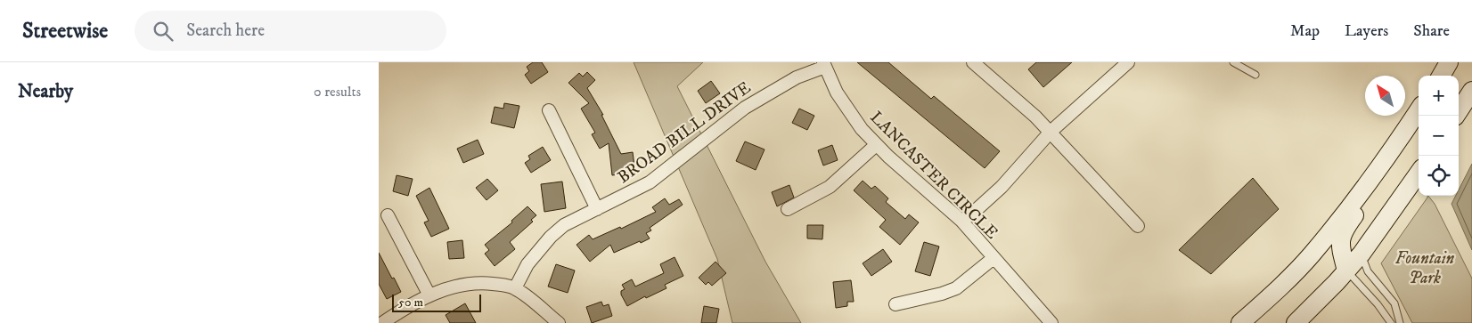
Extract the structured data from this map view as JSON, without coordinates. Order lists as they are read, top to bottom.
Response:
{
  "streets": {
    "street": ["BROAD BILL DRIVE", "LANCASTER CIRCLE"]
  },
  "crossings": [
    ["BROAD BILL DRIVE", "LANCASTER CIRCLE"]
  ],
  "parks": ["Fountain Park"],
  "scale_bar": "50 m",
  "north": "top left",
  "page": {
    "header": "Streetwise",
    "search": "Search here",
    "nav": ["Map", "Layers", "Share"],
    "heading": ["Nearby", "0 results"],
    "map_buttons": ["+", "−"],
    "scale": "50 m"
  }
}
